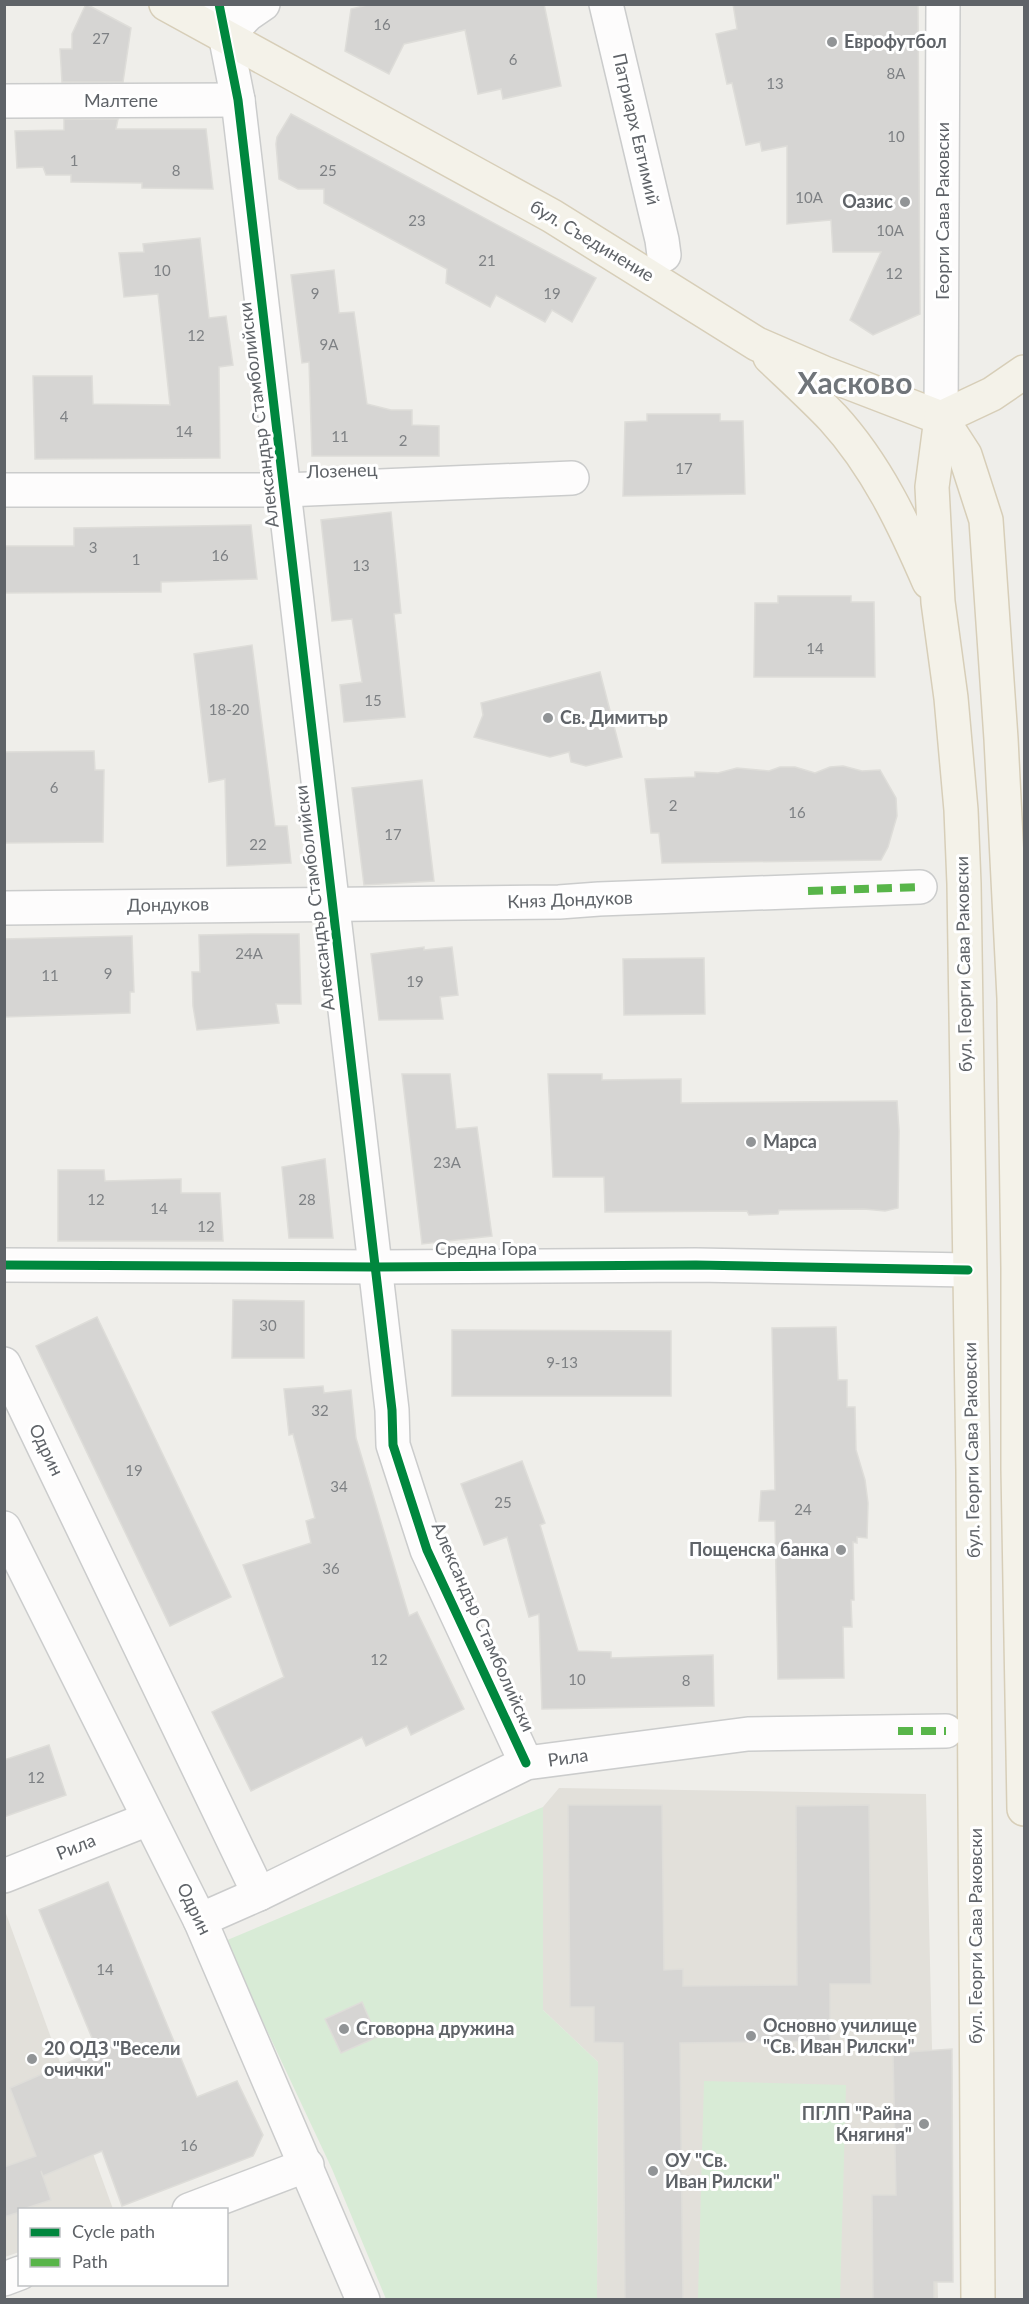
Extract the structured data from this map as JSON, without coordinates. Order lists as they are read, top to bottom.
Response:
{
  "streets": {
    "main road": ["бул. Съединение", "бул. Георги Сава Раковски"],
    "street": [
      "Малтепе",
      "Патриарх Евтимий",
      "Георги Сава Раковски",
      "Александър Стамболийски",
      "Лозенец",
      "Княз Дондуков",
      "Дондуков",
      "Средна Гора",
      "Одрин",
      "Рила"
    ]
  },
  "crossings": [
    ["Малтепе", "Александър Стамболийски"],
    ["Георги Сава Раковски", "бул. Съединение"],
    ["Георги Сава Раковски", "бул. Георги Сава Раковски"],
    ["бул. Съединение", "Александър Стамболийски"],
    ["бул. Съединение", "бул. Георги Сава Раковски"],
    ["Александър Стамболийски", "Лозенец"],
    ["Александър Стамболийски", "Княз Дондуков"],
    ["Александър Стамболийски", "Дондуков"],
    ["Александър Стамболийски", "Средна Гора"],
    ["Александър Стамболийски", "Рила"],
    ["Княз Дондуков", "Дондуков"],
    ["бул. Георги Сава Раковски", "Средна Гора"],
    ["Одрин", "Рила"]
  ],
  "districts": ["Хасково"],
  "places": [
    "Еврофутбол",
    "Оазис",
    "Св. Димитър",
    "Марса",
    "Пощенска банка",
    "Сговорна дружина",
    "Основно училище \"Св. Иван Рилски\"",
    "20 ОДЗ \"Весели очички\"",
    "ПГЛП \"Райна Княгиня\"",
    "ОУ \"Св. Иван Рилски\""
  ],
  "house_numbers": [
    "16",
    "27",
    "6",
    "8А",
    "13",
    "10",
    "1",
    "8",
    "25",
    "10А",
    "23",
    "10А",
    "21",
    "10",
    "12",
    "9",
    "19",
    "12",
    "9А",
    "4",
    "14",
    "11",
    "2",
    "17",
    "3",
    "16",
    "1",
    "13",
    "14",
    "15",
    "18-20",
    "6",
    "2",
    "16",
    "17",
    "22",
    "24А",
    "9",
    "11",
    "19",
    "23А",
    "12",
    "28",
    "14",
    "12",
    "30",
    "9-13",
    "32",
    "19",
    "34",
    "25",
    "24",
    "36",
    "12",
    "10",
    "8",
    "12",
    "14",
    "16"
  ],
  "legend": ["Cycle path", "Path"]
}
